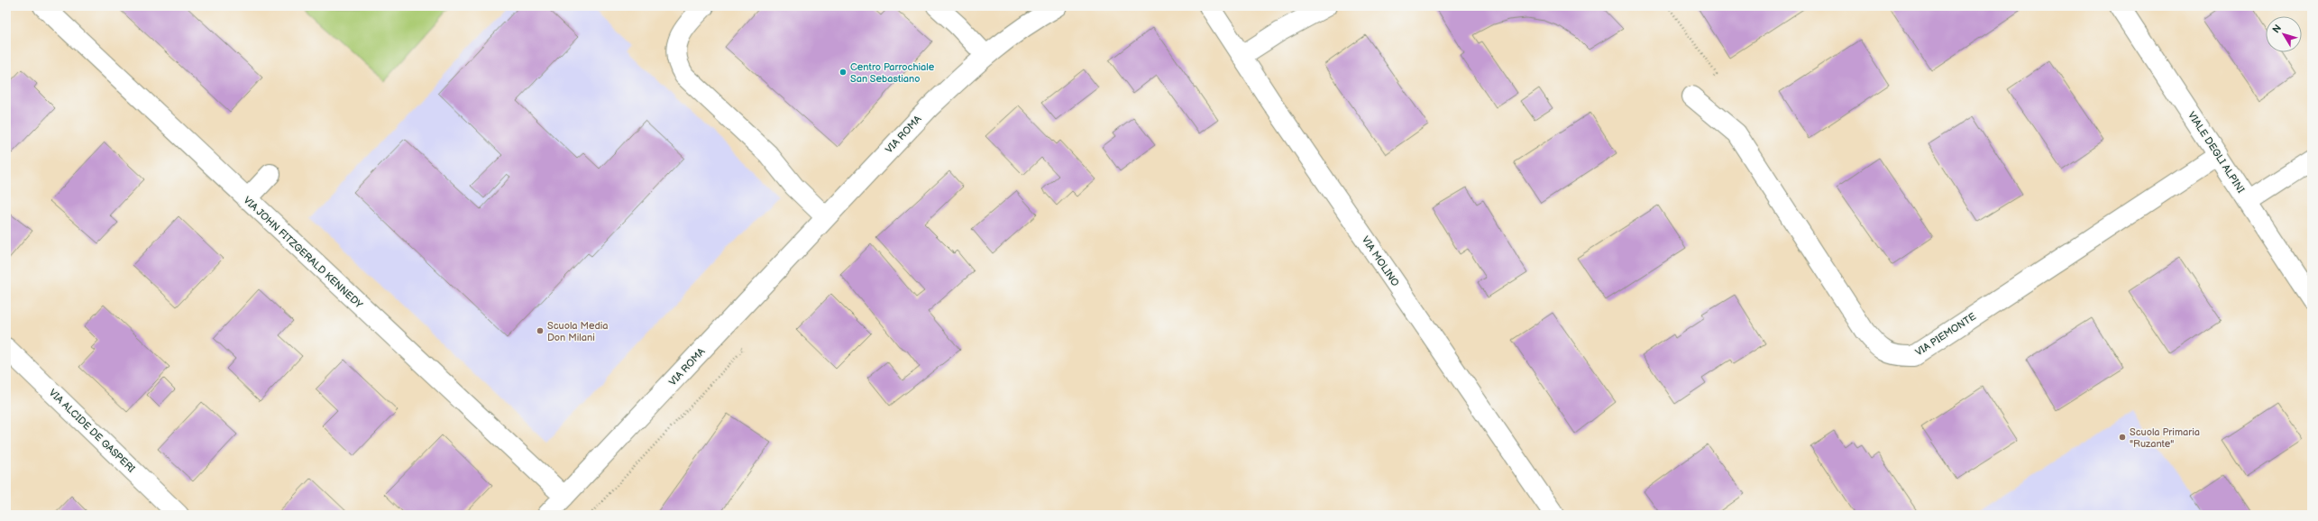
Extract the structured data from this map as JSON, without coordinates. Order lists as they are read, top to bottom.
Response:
{
  "streets": {
    "street": [
      "VIA ROMA",
      "VIALE DEGLI ALPINI",
      "VIA JOHN FITZGERALD KENNEDY",
      "VIA MOLINO",
      "VIA PIEMONTE",
      "VIA ALCIDE DE GASPERI"
    ]
  },
  "crossings": [
    ["VIA ROMA", "VIA JOHN FITZGERALD KENNEDY"],
    ["VIALE DEGLI ALPINI", "VIA PIEMONTE"]
  ],
  "places": ["Centro Parrochiale San Sebastiano", "Scuola Media Don Milani", "Scuola Primaria \"Ruzante\""],
  "north": "top left"
}
